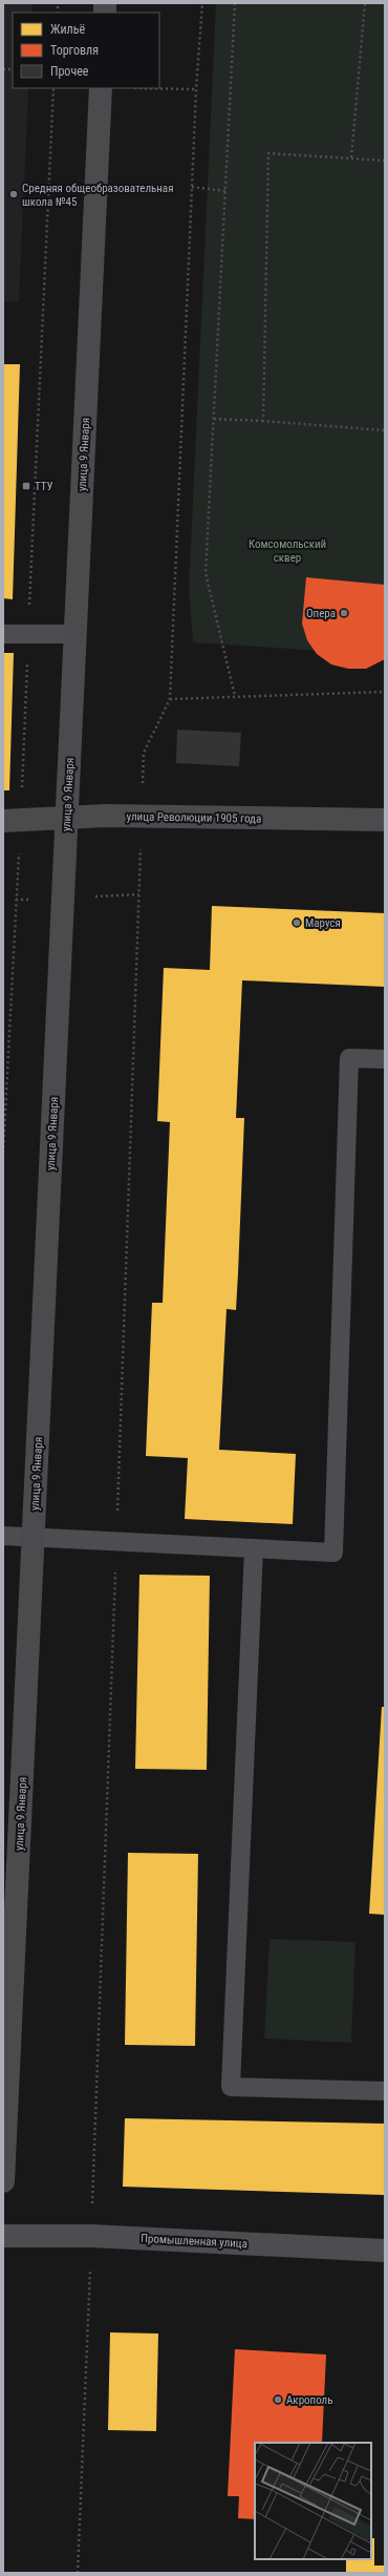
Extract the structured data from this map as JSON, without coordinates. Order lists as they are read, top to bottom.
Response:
{
  "streets": {
    "main road": ["улица 9 Января", "улица Революции 1905 года"],
    "street": ["Промышленная улица"]
  },
  "crossings": [
    ["улица 9 Января", "улица Революции 1905 года"]
  ],
  "parks": ["Комсомольский сквер"],
  "places": {
    "other": [
      "Средняя общеобразовательная школа №45",
      "Опера",
      "Маруся",
      "Акрополь"
    ],
    "transit": ["ТТУ"]
  },
  "legend": ["Жильё", "Торговля", "Прочее"]
}
